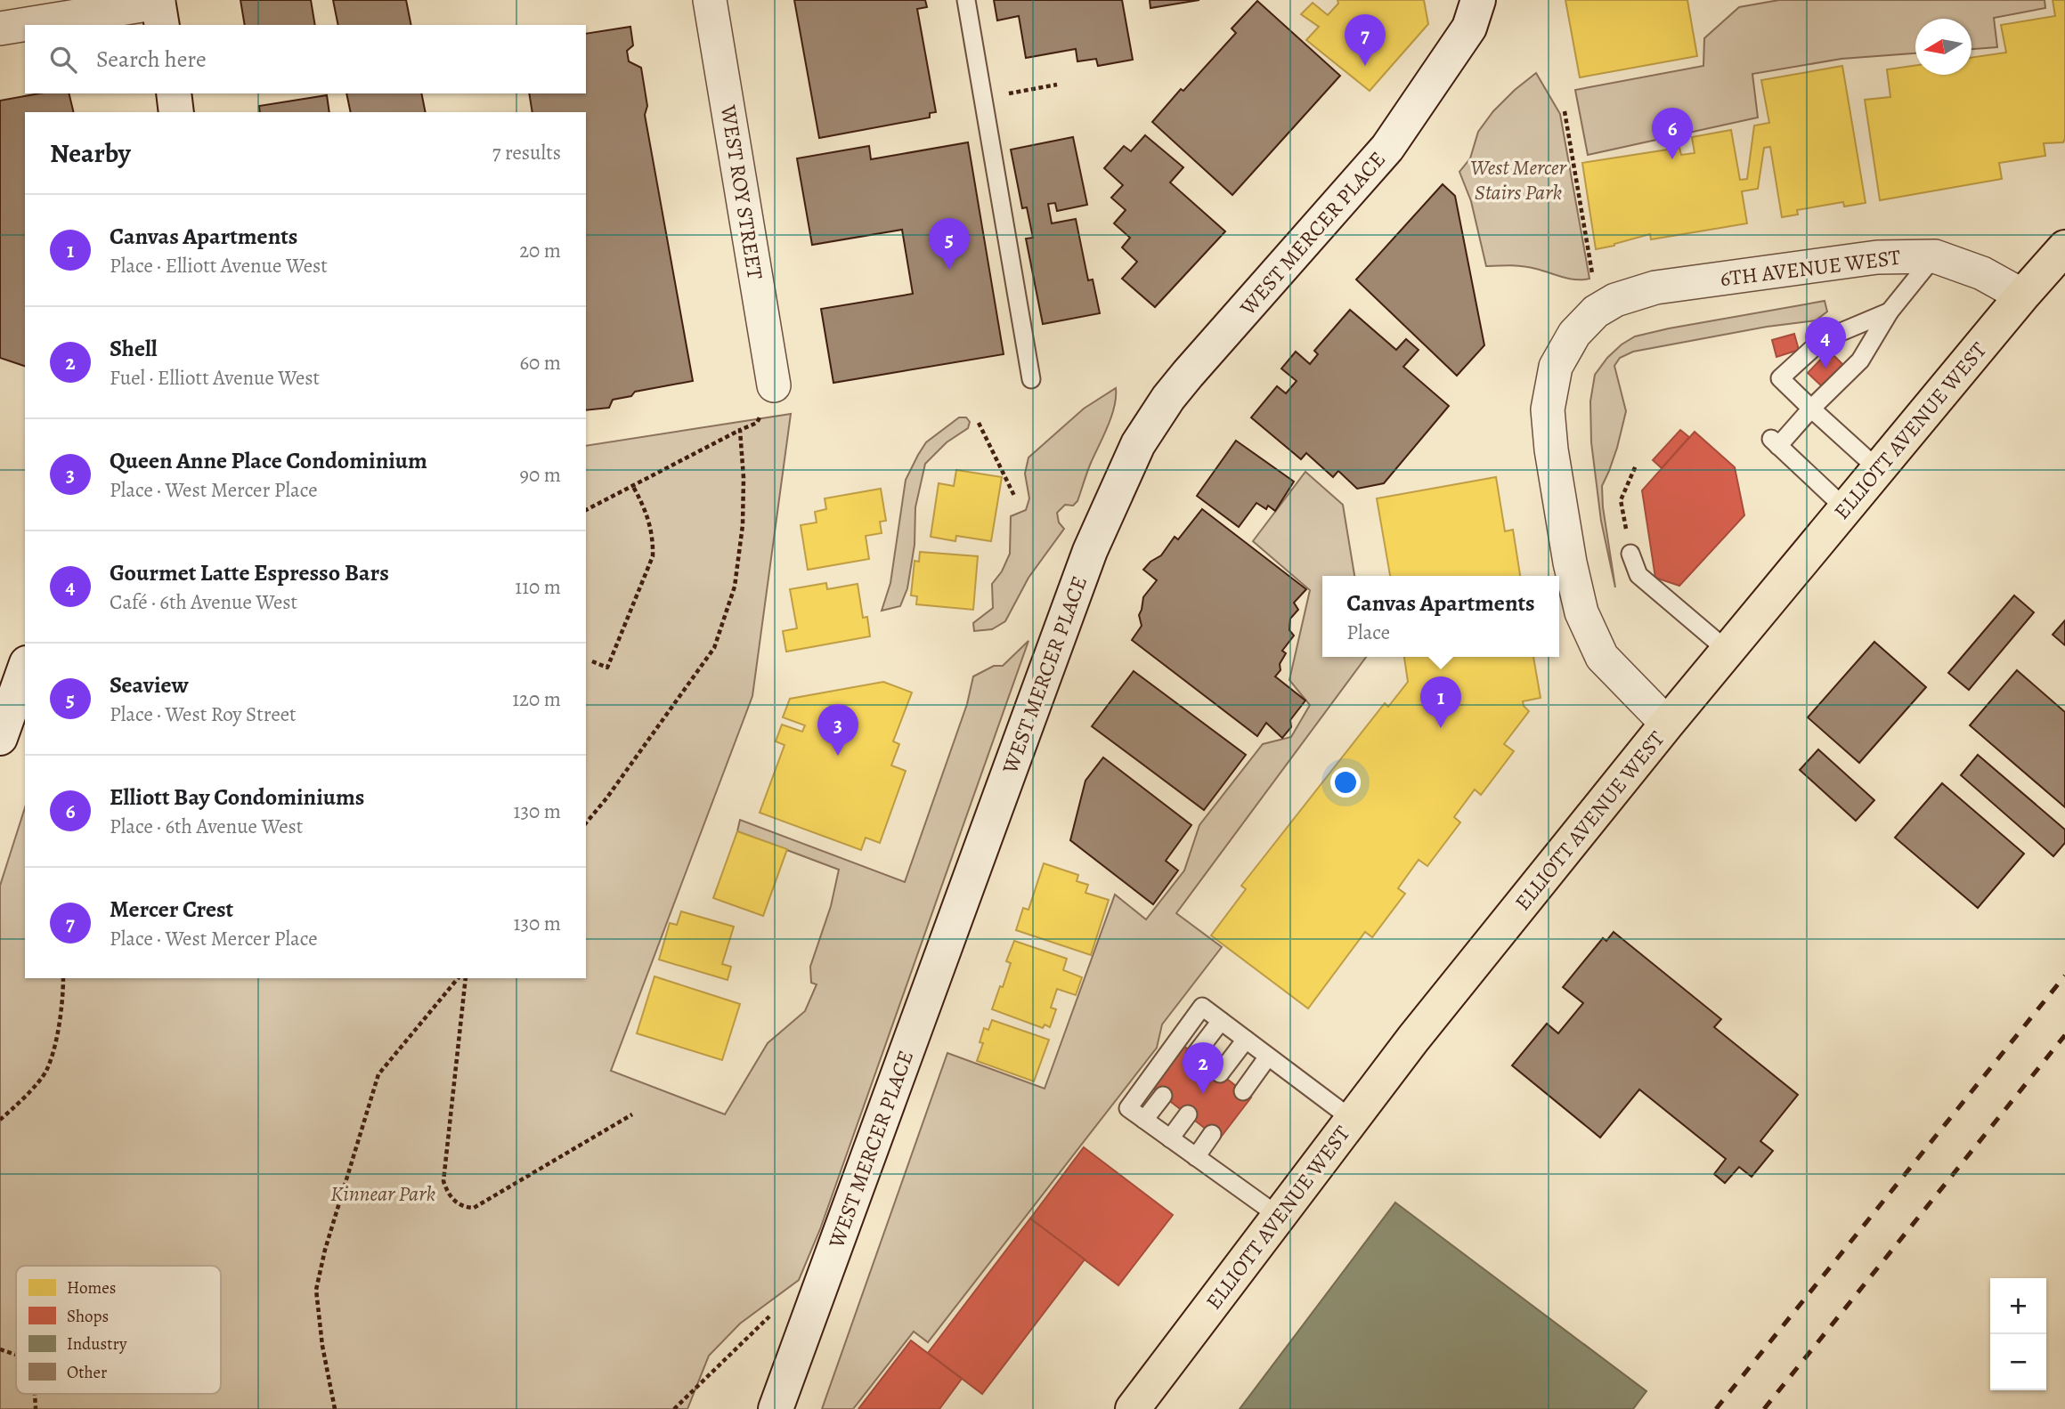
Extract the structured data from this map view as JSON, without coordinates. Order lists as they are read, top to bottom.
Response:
{
  "streets": {
    "main road": ["WEST MERCER PLACE", "ELLIOTT AVENUE WEST"],
    "street": ["WEST ROY STREET", "6TH AVENUE WEST"]
  },
  "crossings": [
    ["6TH AVENUE WEST", "ELLIOTT AVENUE WEST"]
  ],
  "parks": ["West Mercer Stairs Park", "Kinnear Park"],
  "legend": [
    "Homes",
    "Shops",
    "Industry",
    "Other"
  ],
  "north": "left",
  "page": {
    "pins": [
      "7",
      "6",
      "5",
      "4",
      "1",
      "3",
      "2"
    ],
    "search": "Search here",
    "heading": ["Nearby", "7 results"],
    "list": [
      {
        "mark": "1",
        "name": "Canvas Apartments",
        "note": "Place · Elliott Avenue West",
        "value": "20 m"
      },
      {
        "mark": "2",
        "name": "Shell",
        "note": "Fuel · Elliott Avenue West",
        "value": "60 m"
      },
      {
        "mark": "3",
        "name": "Queen Anne Place Condominium",
        "note": "Place · West Mercer Place",
        "value": "90 m"
      },
      {
        "mark": "4",
        "name": "Gourmet Latte Espresso Bars",
        "note": "Café · 6th Avenue West",
        "value": "110 m"
      },
      {
        "mark": "5",
        "name": "Seaview",
        "note": "Place · West Roy Street",
        "value": "120 m"
      },
      {
        "mark": "6",
        "name": "Elliott Bay Condominiums",
        "note": "Place · 6th Avenue West",
        "value": "130 m"
      },
      {
        "mark": "7",
        "name": "Mercer Crest",
        "note": "Place · West Mercer Place",
        "value": "130 m"
      }
    ],
    "popup": ["Canvas Apartments", "Place"],
    "map_buttons": ["+", "−"]
  }
}
